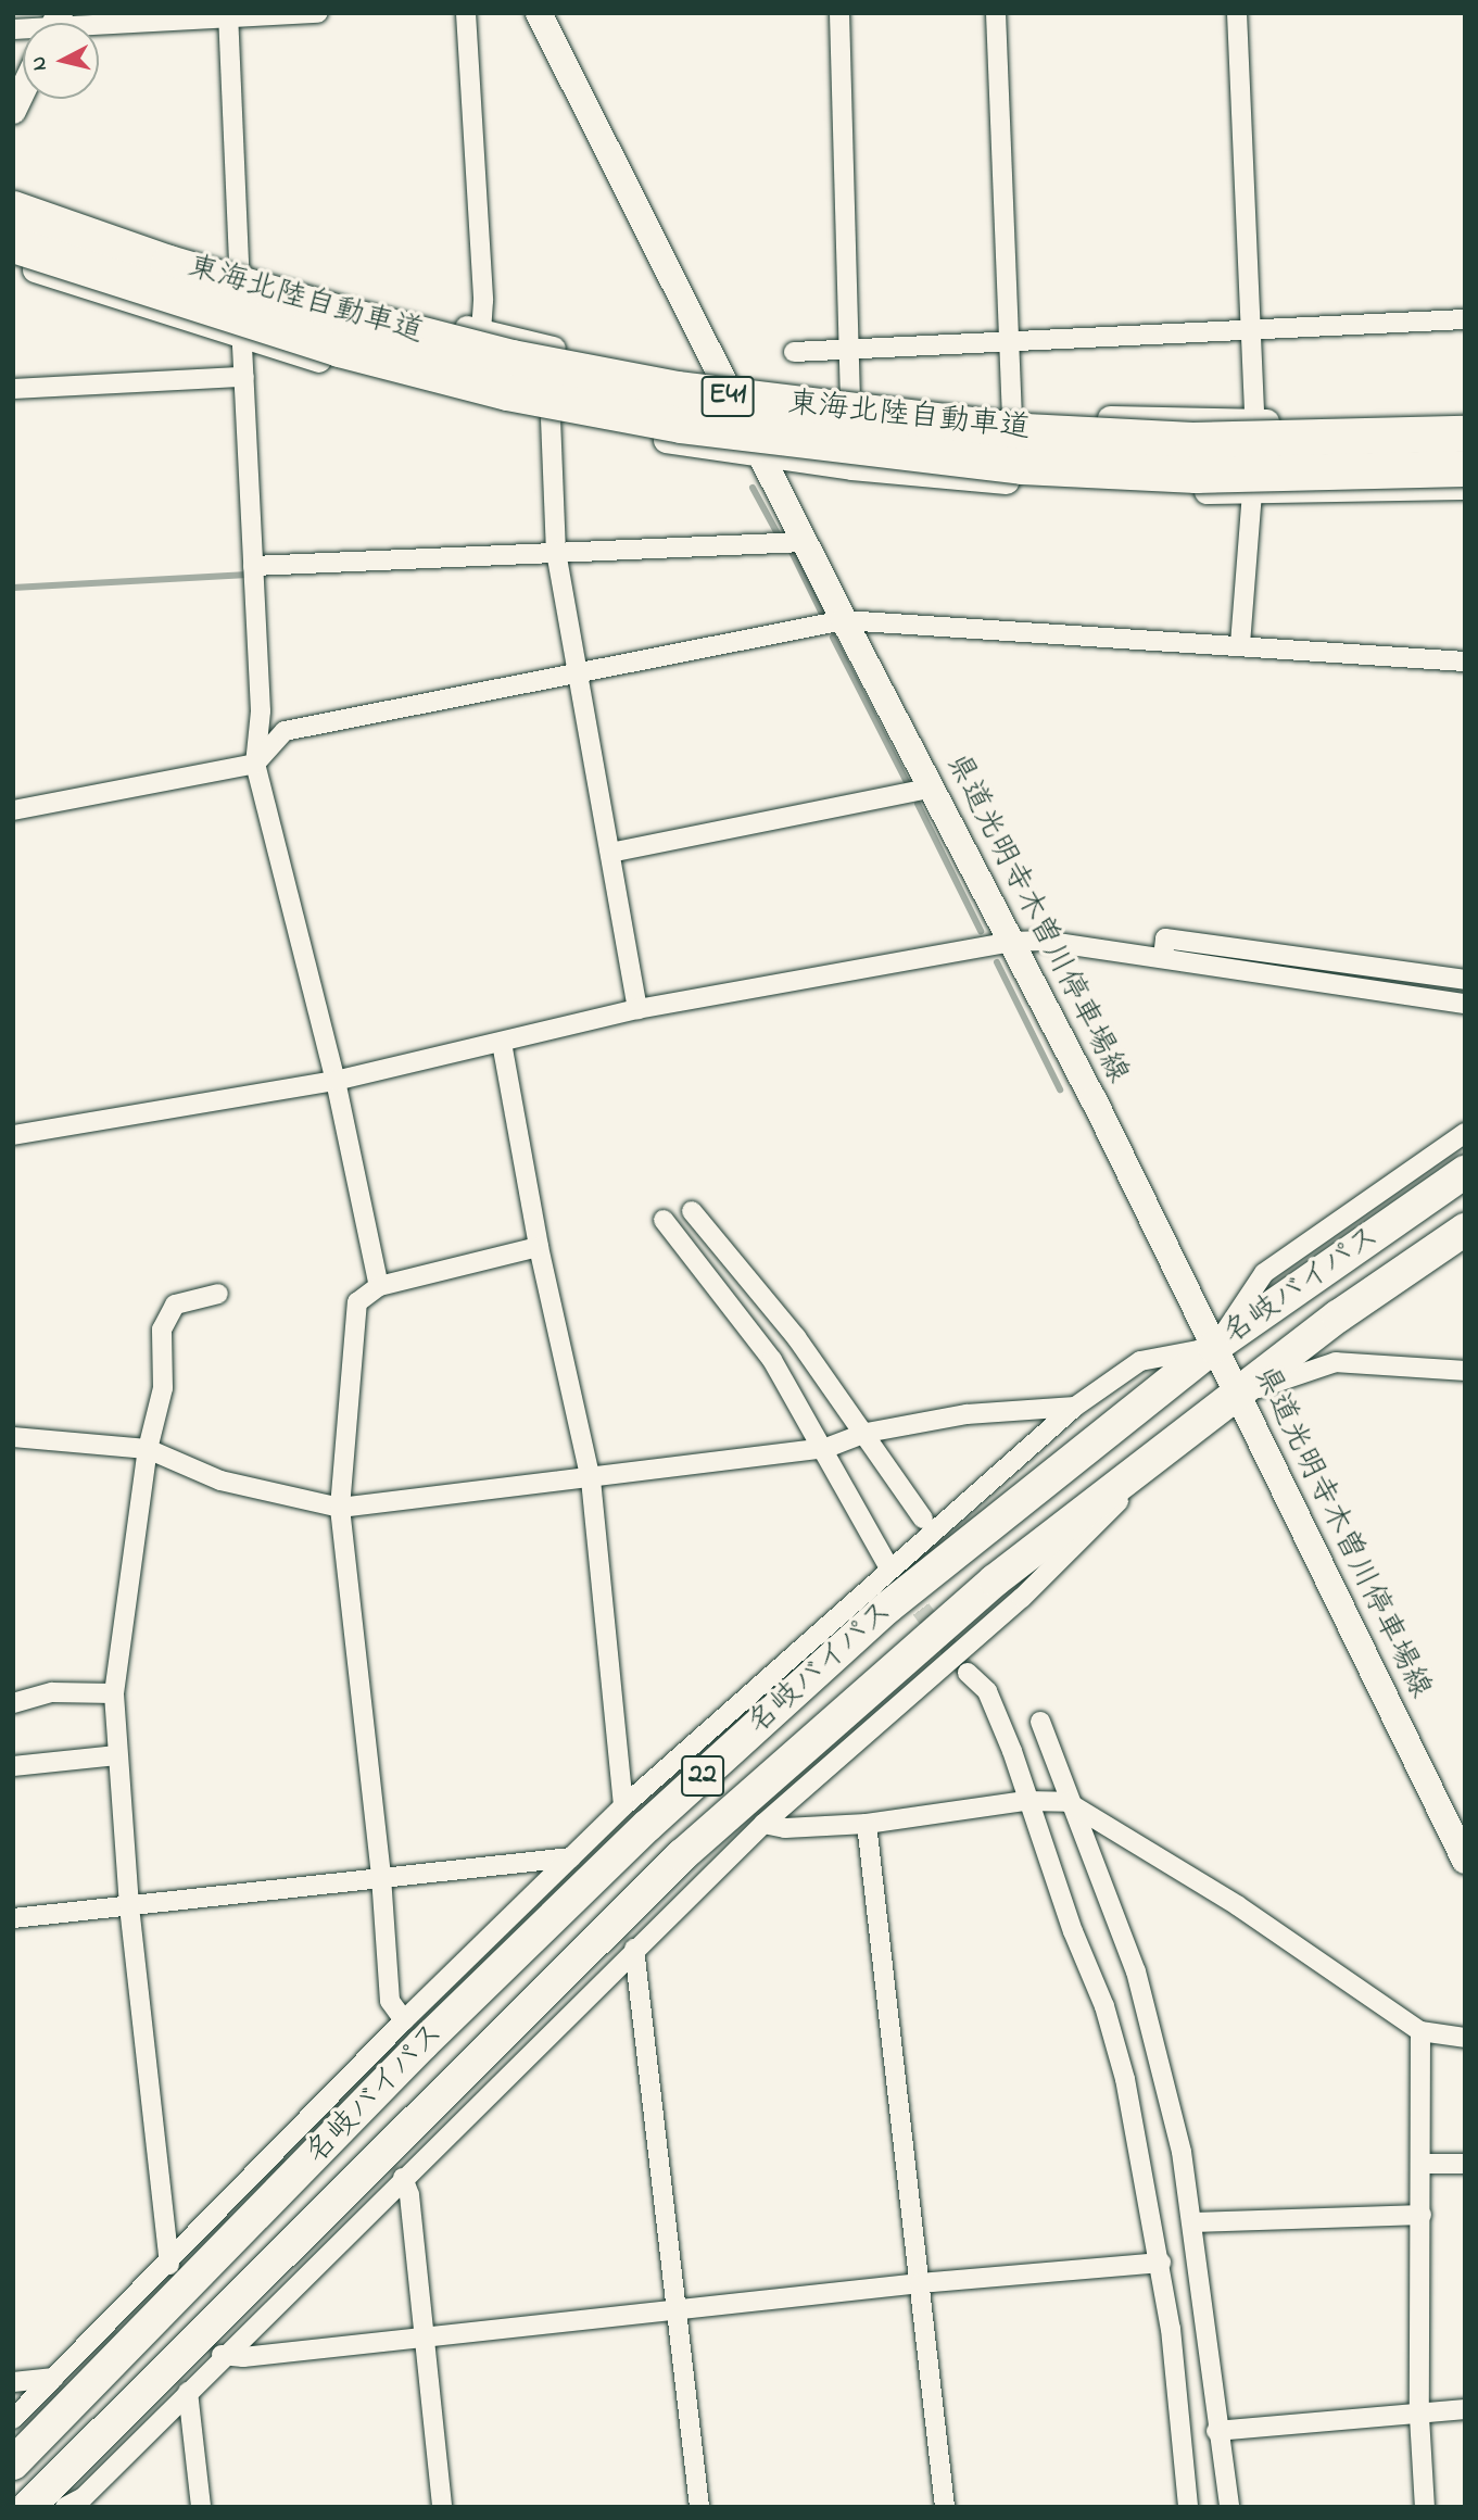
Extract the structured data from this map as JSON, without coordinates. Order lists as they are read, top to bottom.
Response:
{
  "streets": {
    "highway": [
      "東海北陸自動車道",
      "E41",
      "名岐バイパス",
      "22"
    ],
    "main road": ["県道光明寺木曽川停車場線"]
  },
  "crossings": [
    ["県道光明寺木曽川停車場線", "名岐バイパス"]
  ],
  "north": "left"
}
